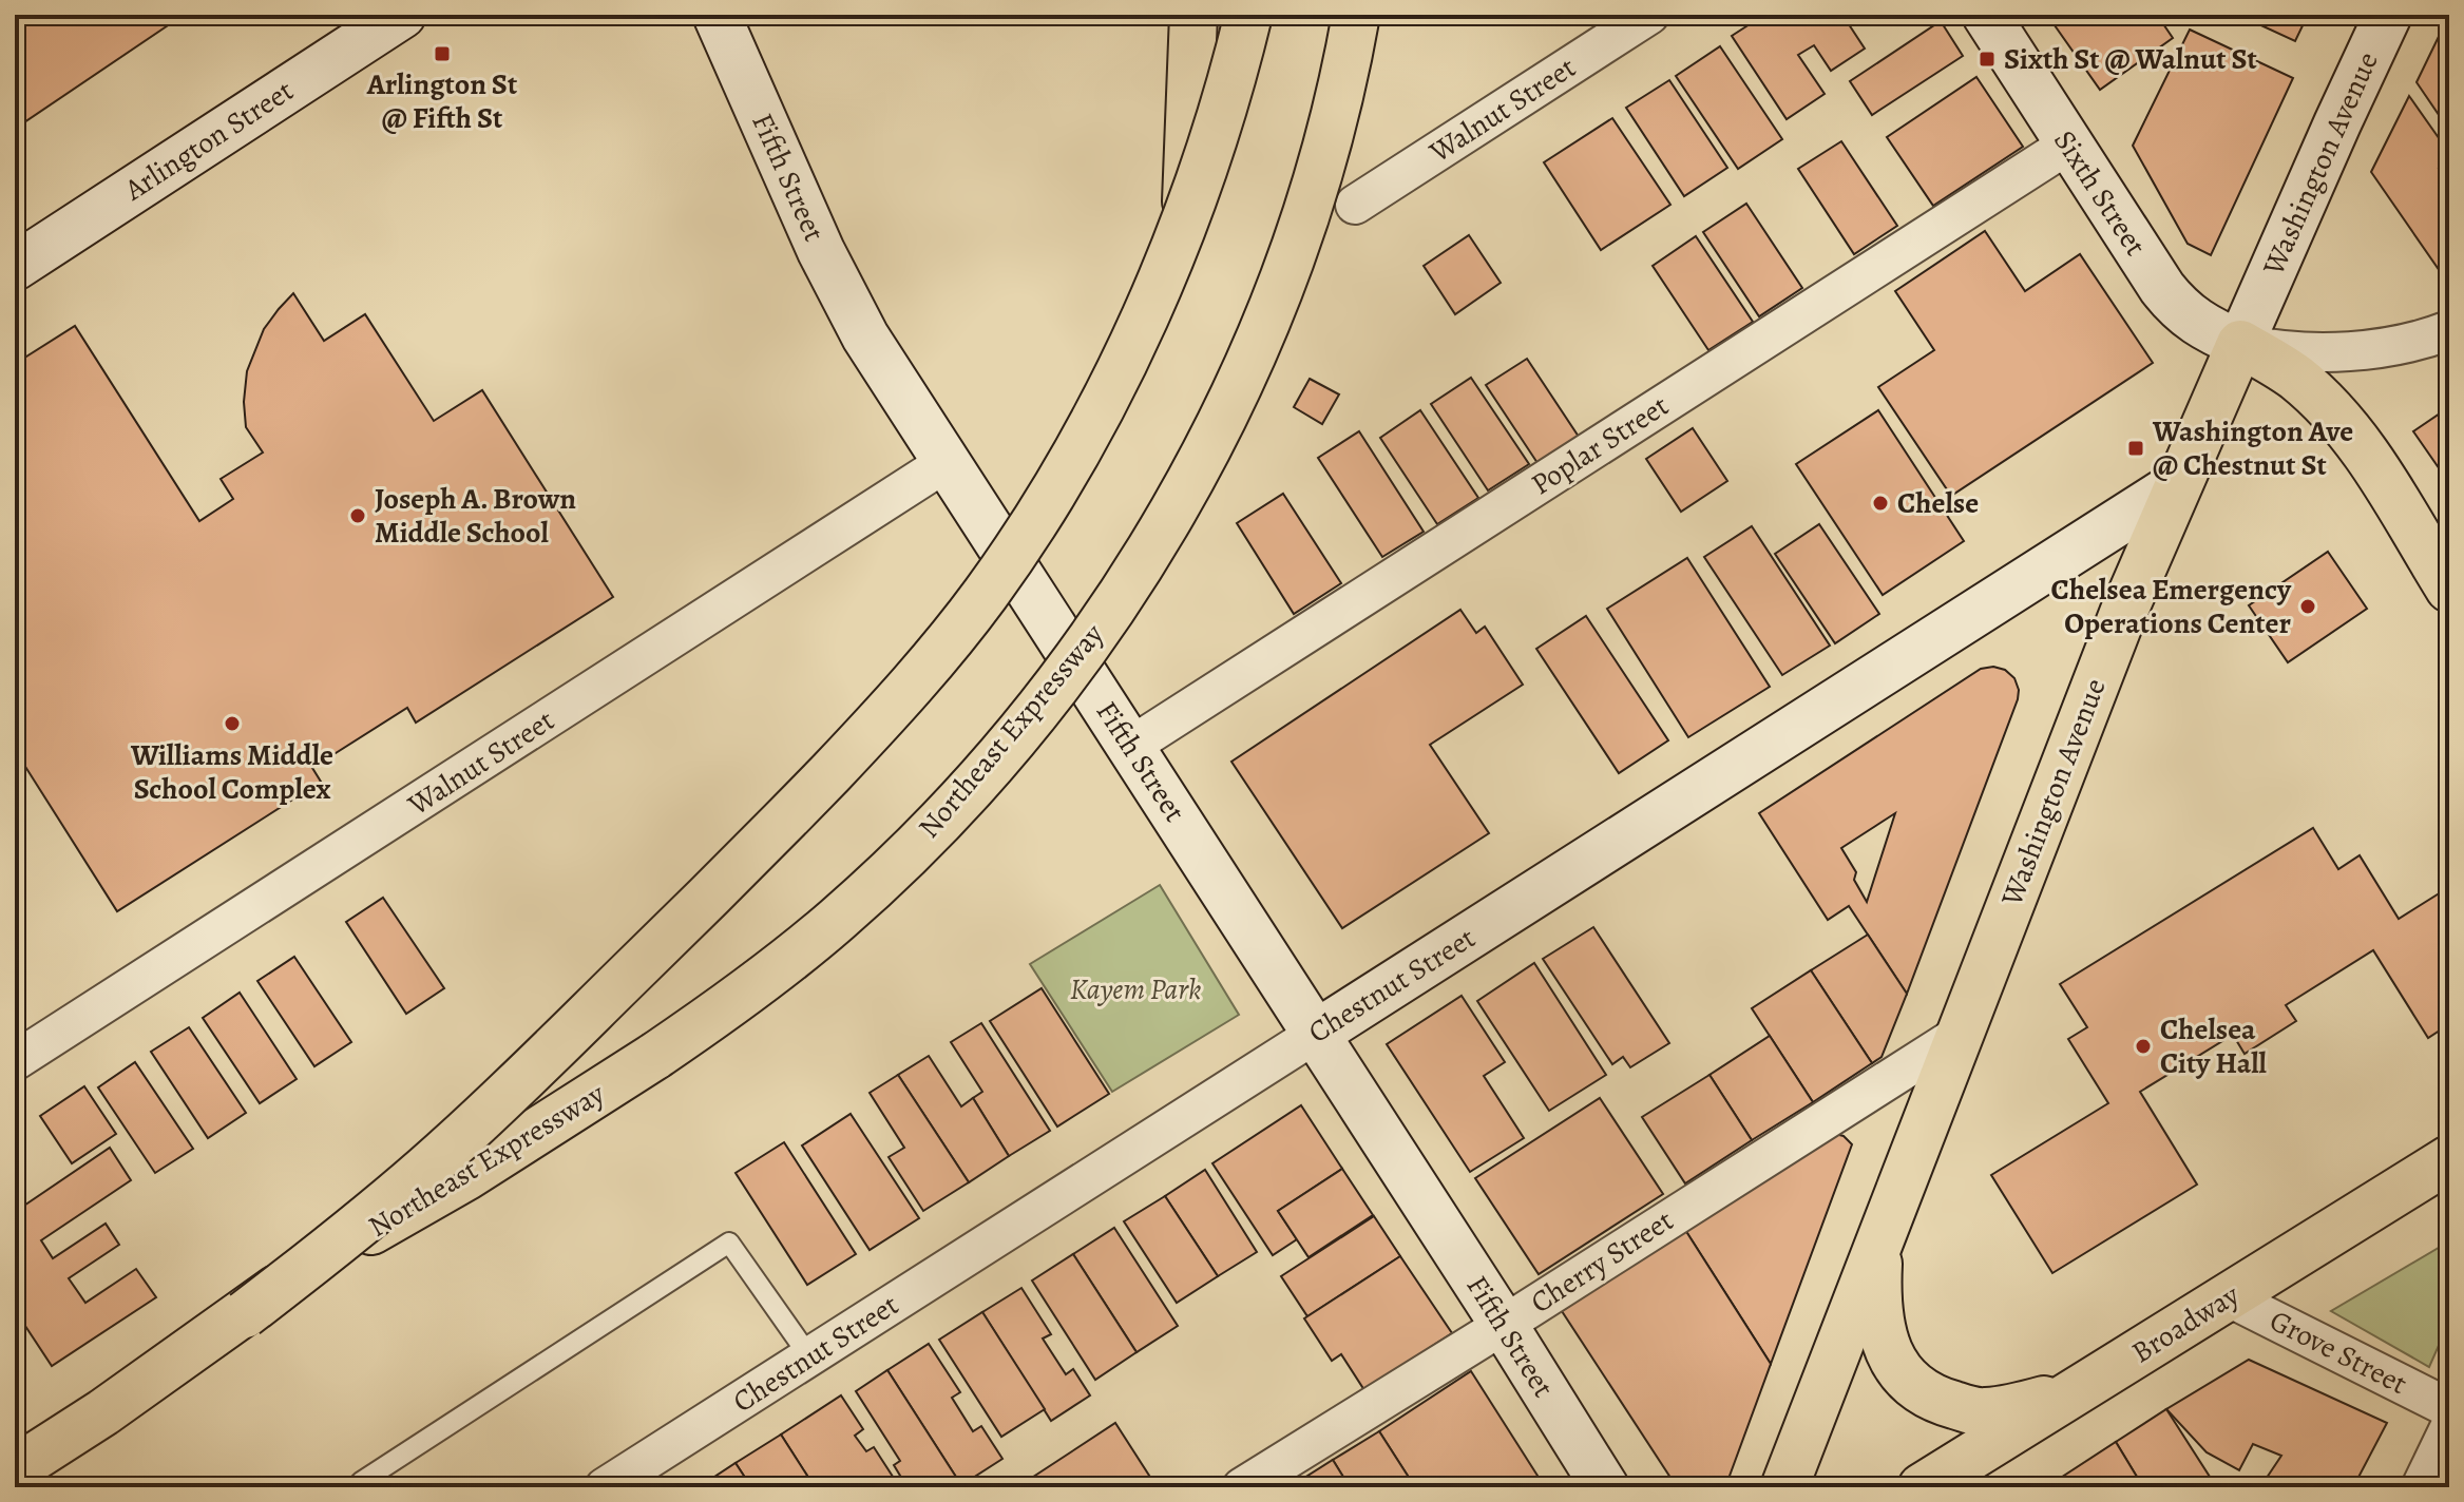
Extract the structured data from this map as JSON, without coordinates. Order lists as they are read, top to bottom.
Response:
{
  "streets": {
    "main road": ["Washington Avenue", "Northeast Expressway", "Broadway"],
    "street": [
      "Walnut Street",
      "Arlington Street",
      "Fifth Street",
      "Sixth Street",
      "Poplar Street",
      "Chestnut Street",
      "Cherry Street",
      "Grove Street"
    ]
  },
  "crossings": [
    ["Walnut Street", "Fifth Street"],
    ["Washington Avenue", "Sixth Street"],
    ["Washington Avenue", "Chestnut Street"],
    ["Washington Avenue", "Cherry Street"],
    ["Fifth Street", "Poplar Street"],
    ["Fifth Street", "Chestnut Street"],
    ["Fifth Street", "Cherry Street"],
    ["Sixth Street", "Poplar Street"],
    ["Broadway", "Grove Street"]
  ],
  "parks": ["Kayem Park"],
  "places": {
    "transit": ["Arlington St @ Fifth St", "Sixth St @ Walnut St", "Washington Ave @ Chestnut St"],
    "other": [
      "Chelse",
      "Joseph A. Brown Middle School",
      "Chelsea Emergency Operations Center",
      "Williams Middle School Complex",
      "Chelsea City Hall"
    ]
  }
}
